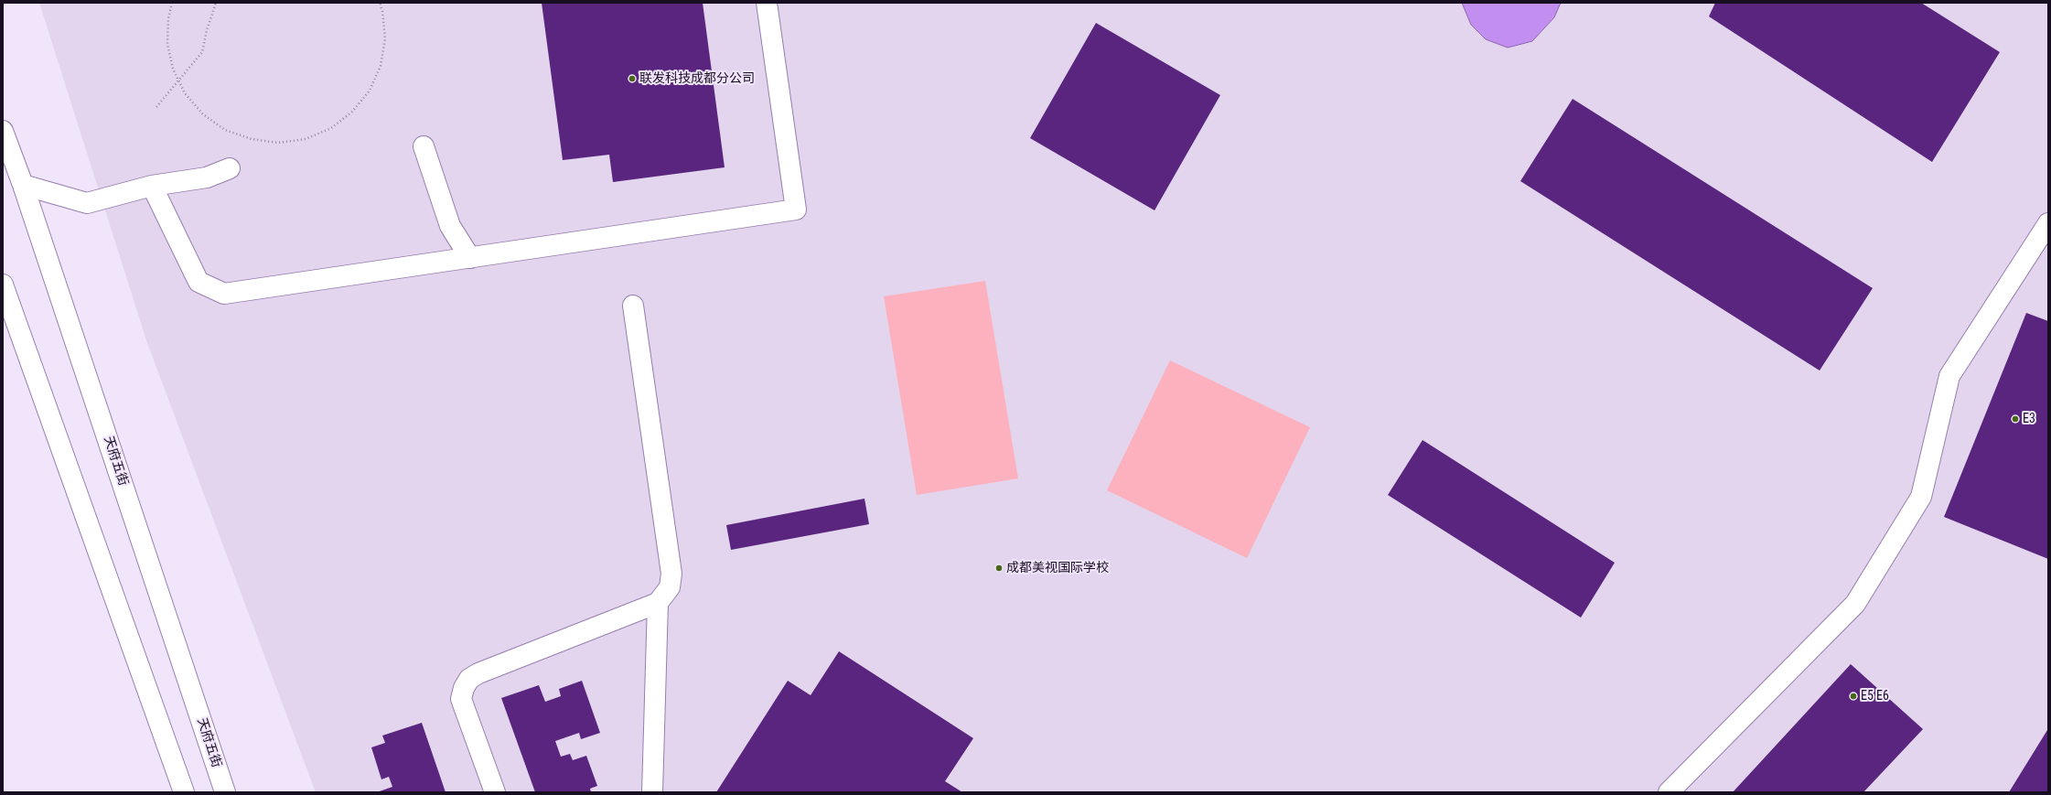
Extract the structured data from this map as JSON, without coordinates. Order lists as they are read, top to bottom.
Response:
{
  "streets": {
    "street": ["天府五街"]
  },
  "places": [
    "联发科技成都分公司",
    "E3",
    "成都美视国际学校",
    "E5 E6"
  ]
}
